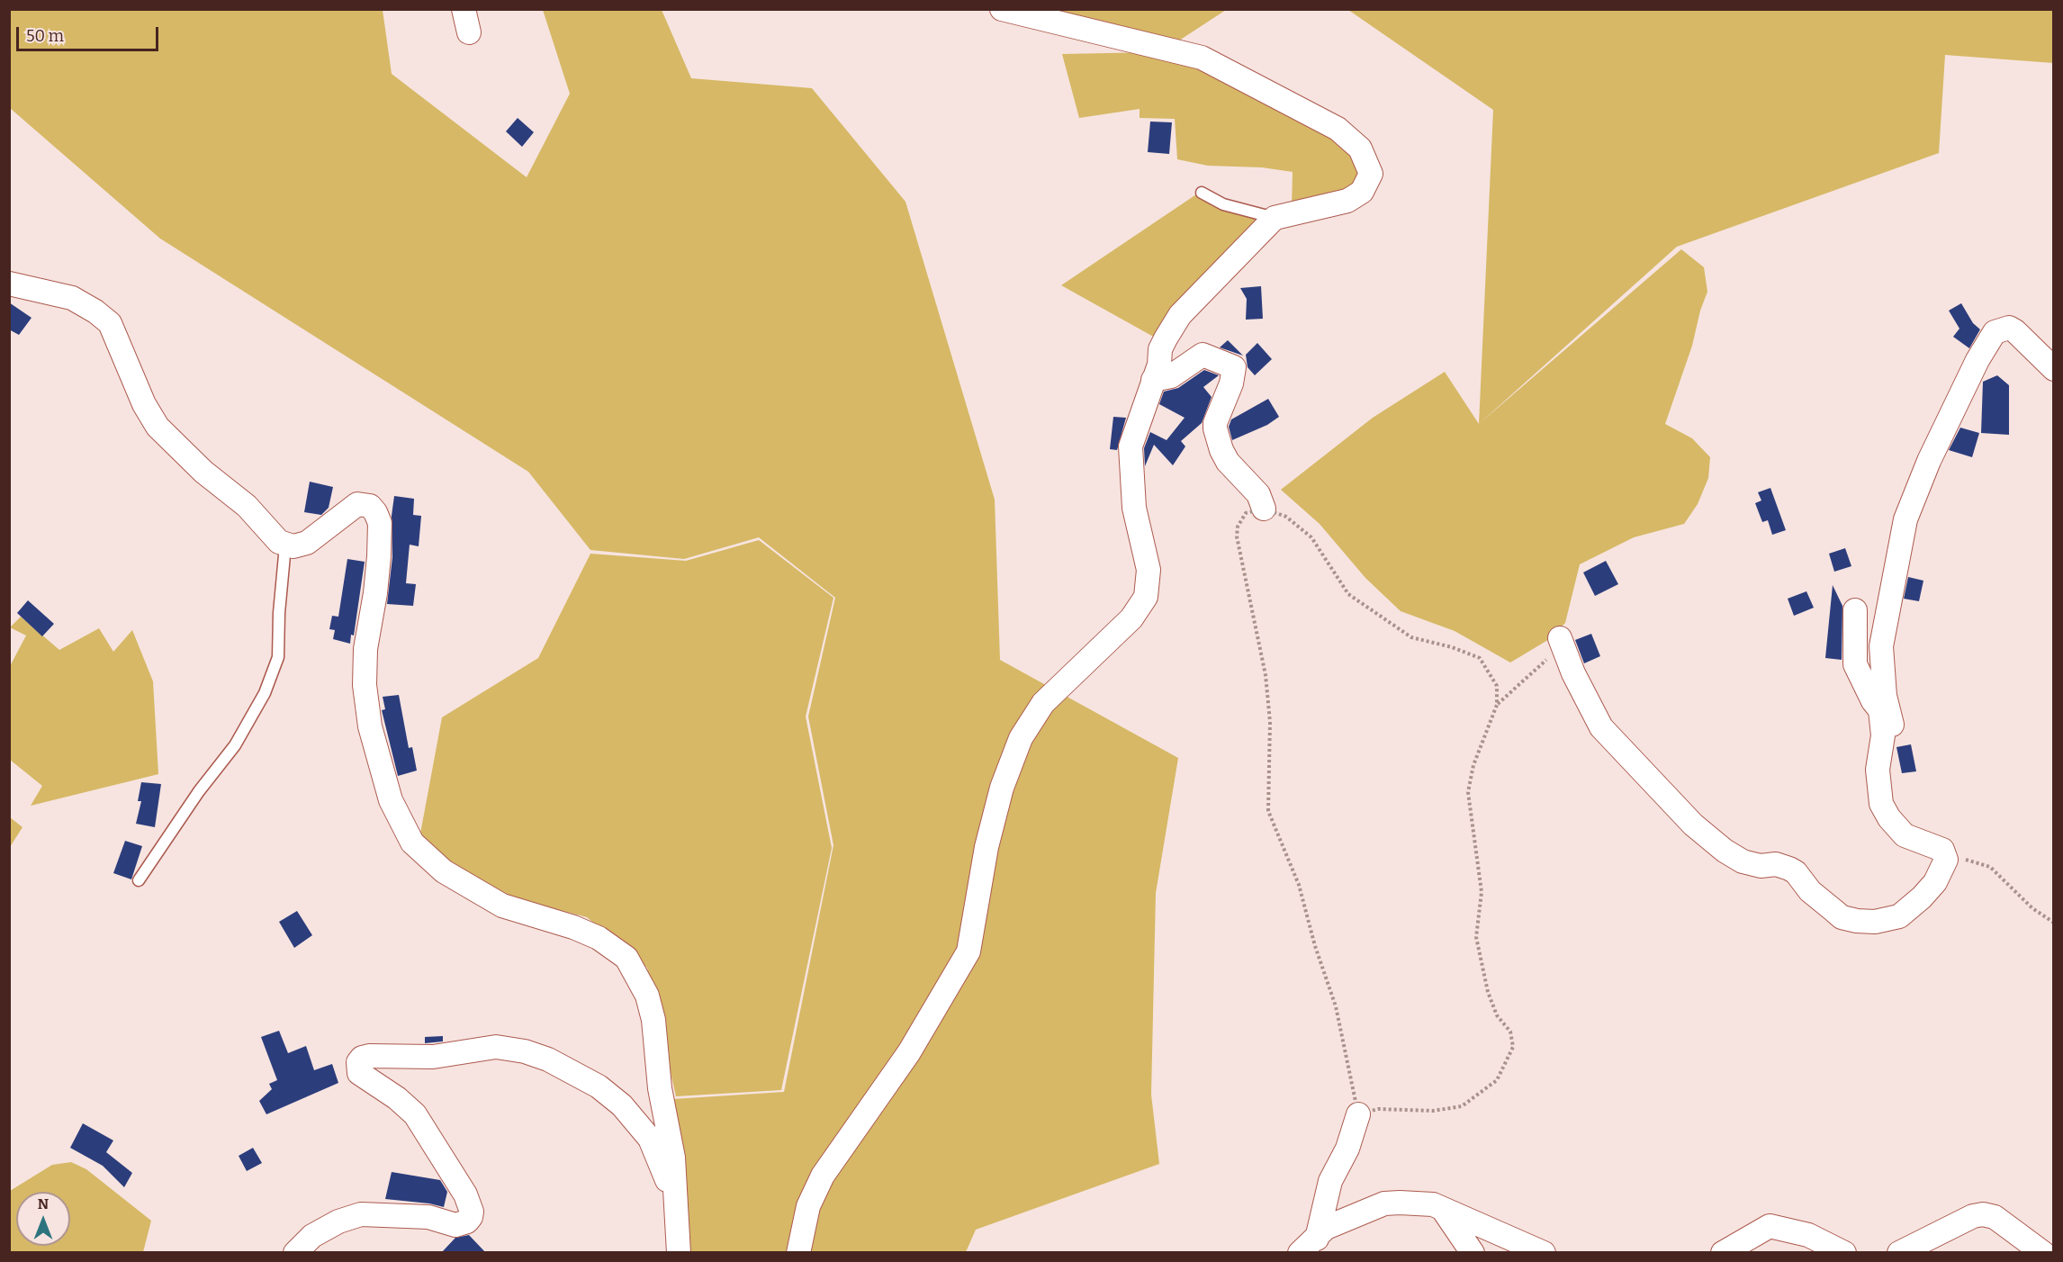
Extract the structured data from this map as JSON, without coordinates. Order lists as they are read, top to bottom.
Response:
{
  "scale_bar": "50 m",
  "north": "top"
}
